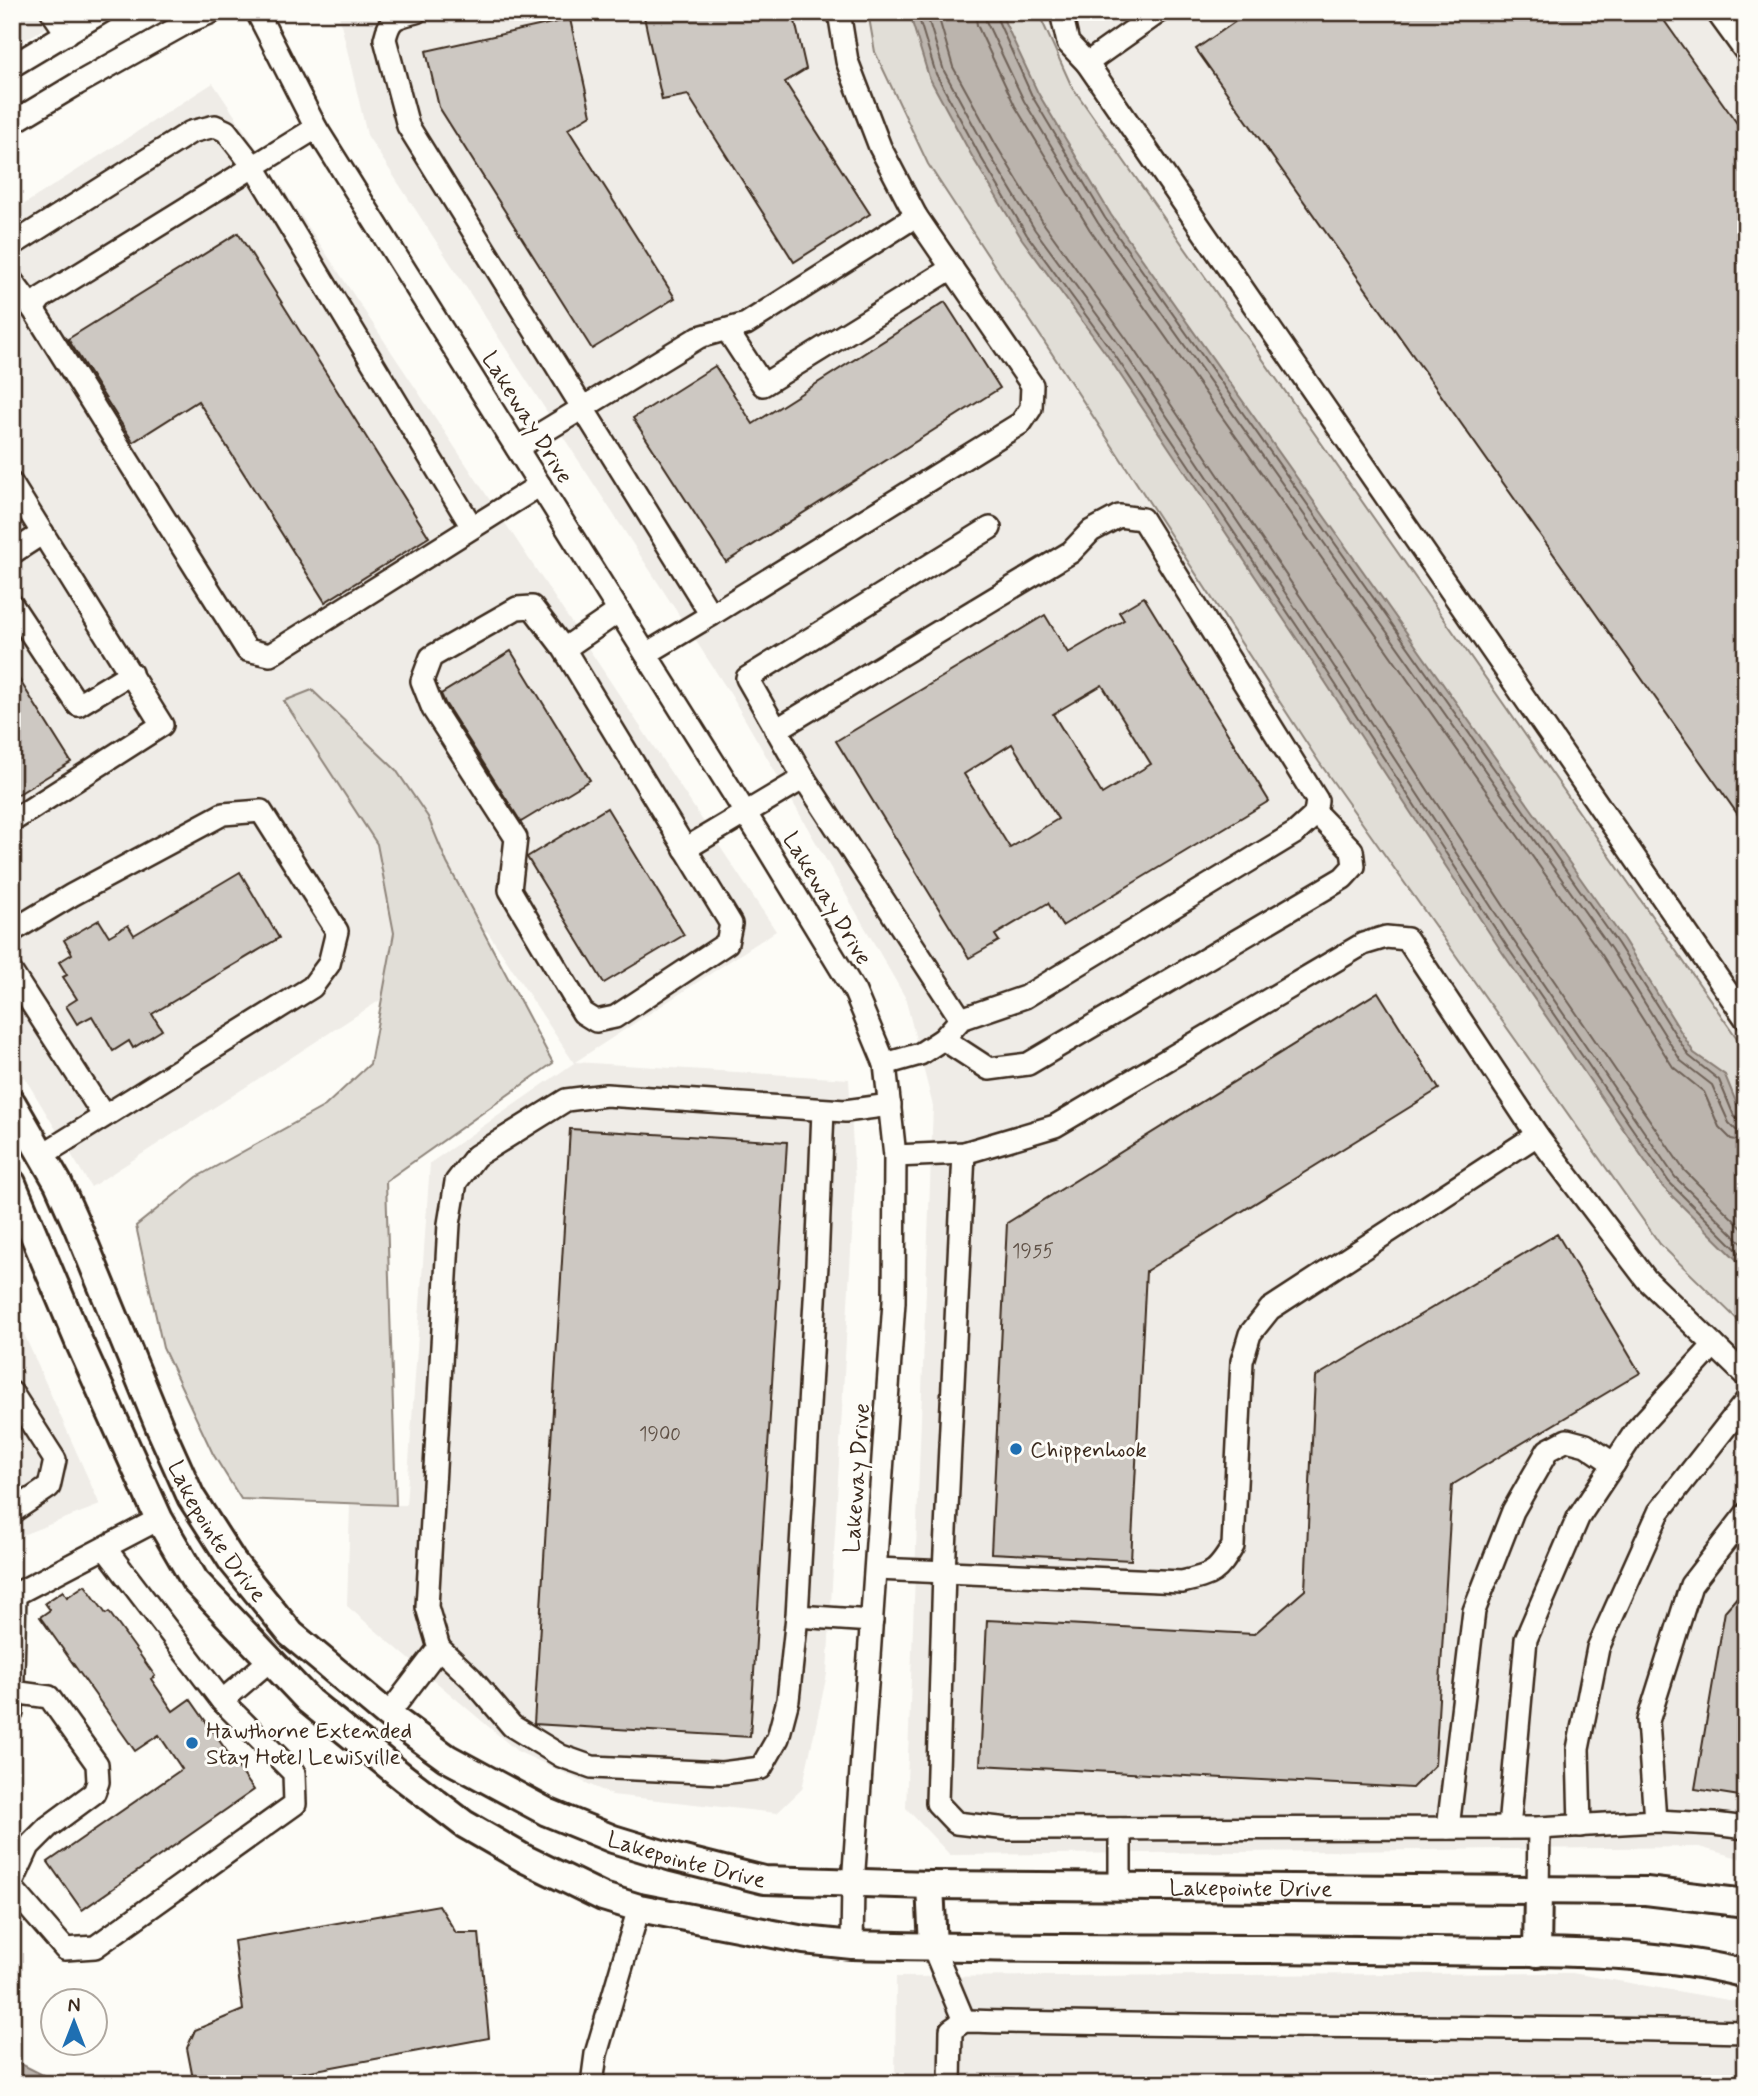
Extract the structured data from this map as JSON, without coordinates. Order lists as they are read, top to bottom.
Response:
{
  "streets": {
    "main road": ["Lakepointe Drive"],
    "street": ["Lakeway Drive"]
  },
  "crossings": [
    ["Lakeway Drive", "Lakepointe Drive"]
  ],
  "places": ["Chippenhook", "Hawthorne Extended Stay Hotel Lewisville"],
  "house_numbers": ["1955", "1900"],
  "north": "top"
}
